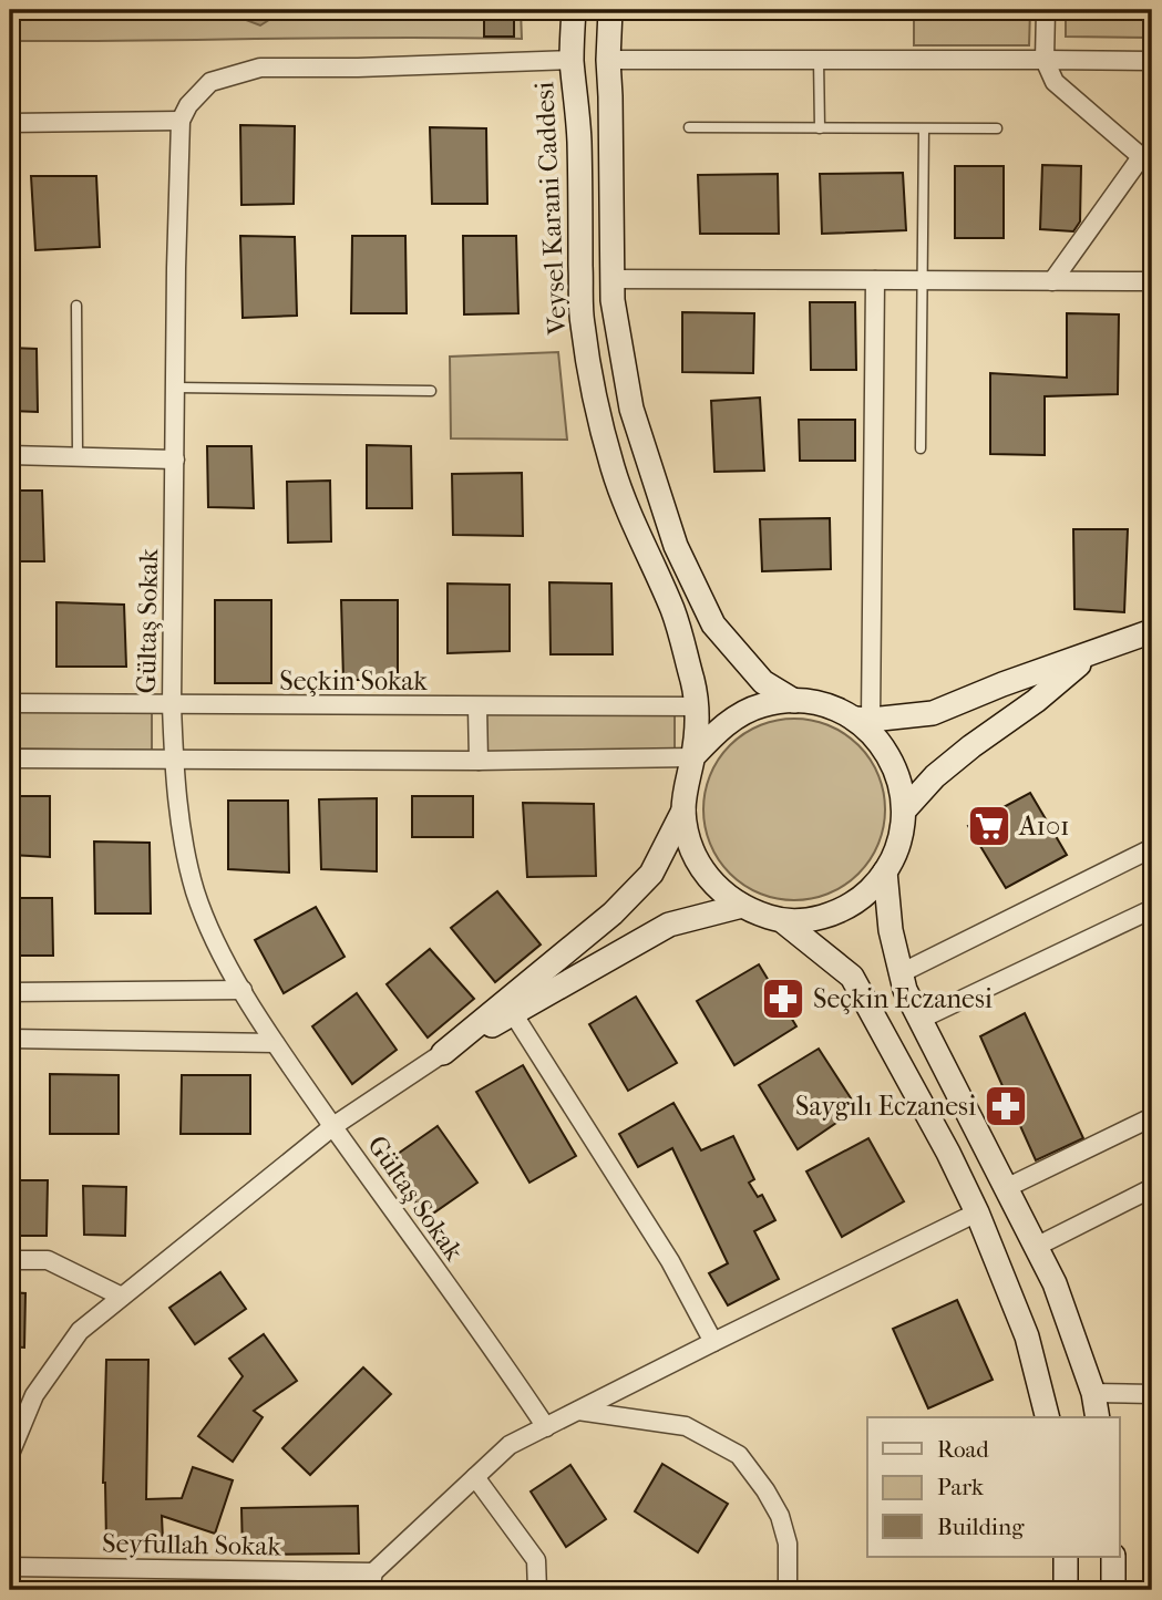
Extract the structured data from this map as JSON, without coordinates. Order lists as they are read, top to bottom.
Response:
{
  "streets": {
    "main road": ["Veysel Karani Caddesi"],
    "street": ["Gültaş Sokak", "Seçkin Sokak", "Seyfullah Sokak"]
  },
  "crossings": [
    ["Veysel Karani Caddesi", "Seçkin Sokak"],
    ["Gültaş Sokak", "Seçkin Sokak"]
  ],
  "places": {
    "supermarket": ["A101"],
    "pharmacy": ["Seçkin Eczanesi", "Saygılı Eczanesi"]
  },
  "legend": ["Road", "Park", "Building"]
}
